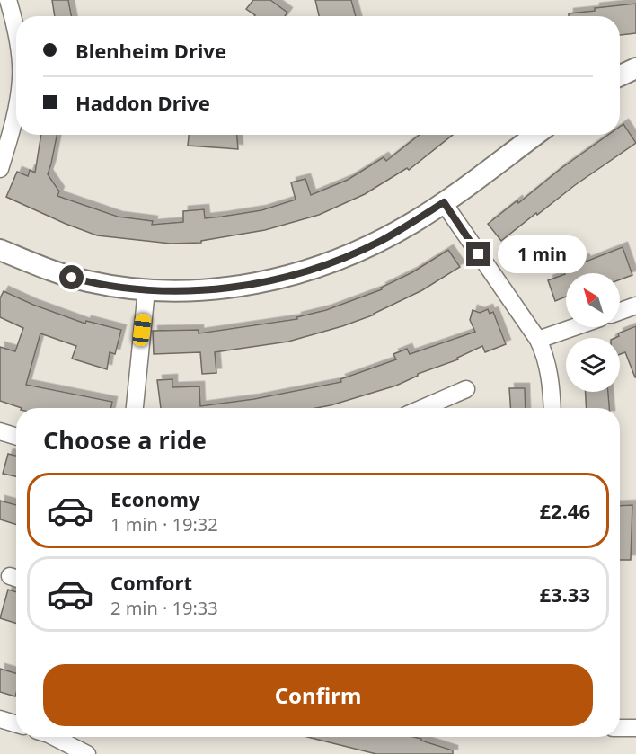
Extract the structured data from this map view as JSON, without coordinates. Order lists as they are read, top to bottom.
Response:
{
  "north": "top left",
  "page": {
    "banner": ["Blenheim Drive", "Haddon Drive"],
    "bubble": "1 min",
    "heading": "Choose a ride",
    "list": [
      {
        "name": "Economy",
        "note": "1 min · 19:32",
        "value": "£2.46"
      },
      {
        "name": "Comfort",
        "note": "2 min · 19:33",
        "value": "£3.33"
      }
    ],
    "buttons": "Confirm"
  }
}
